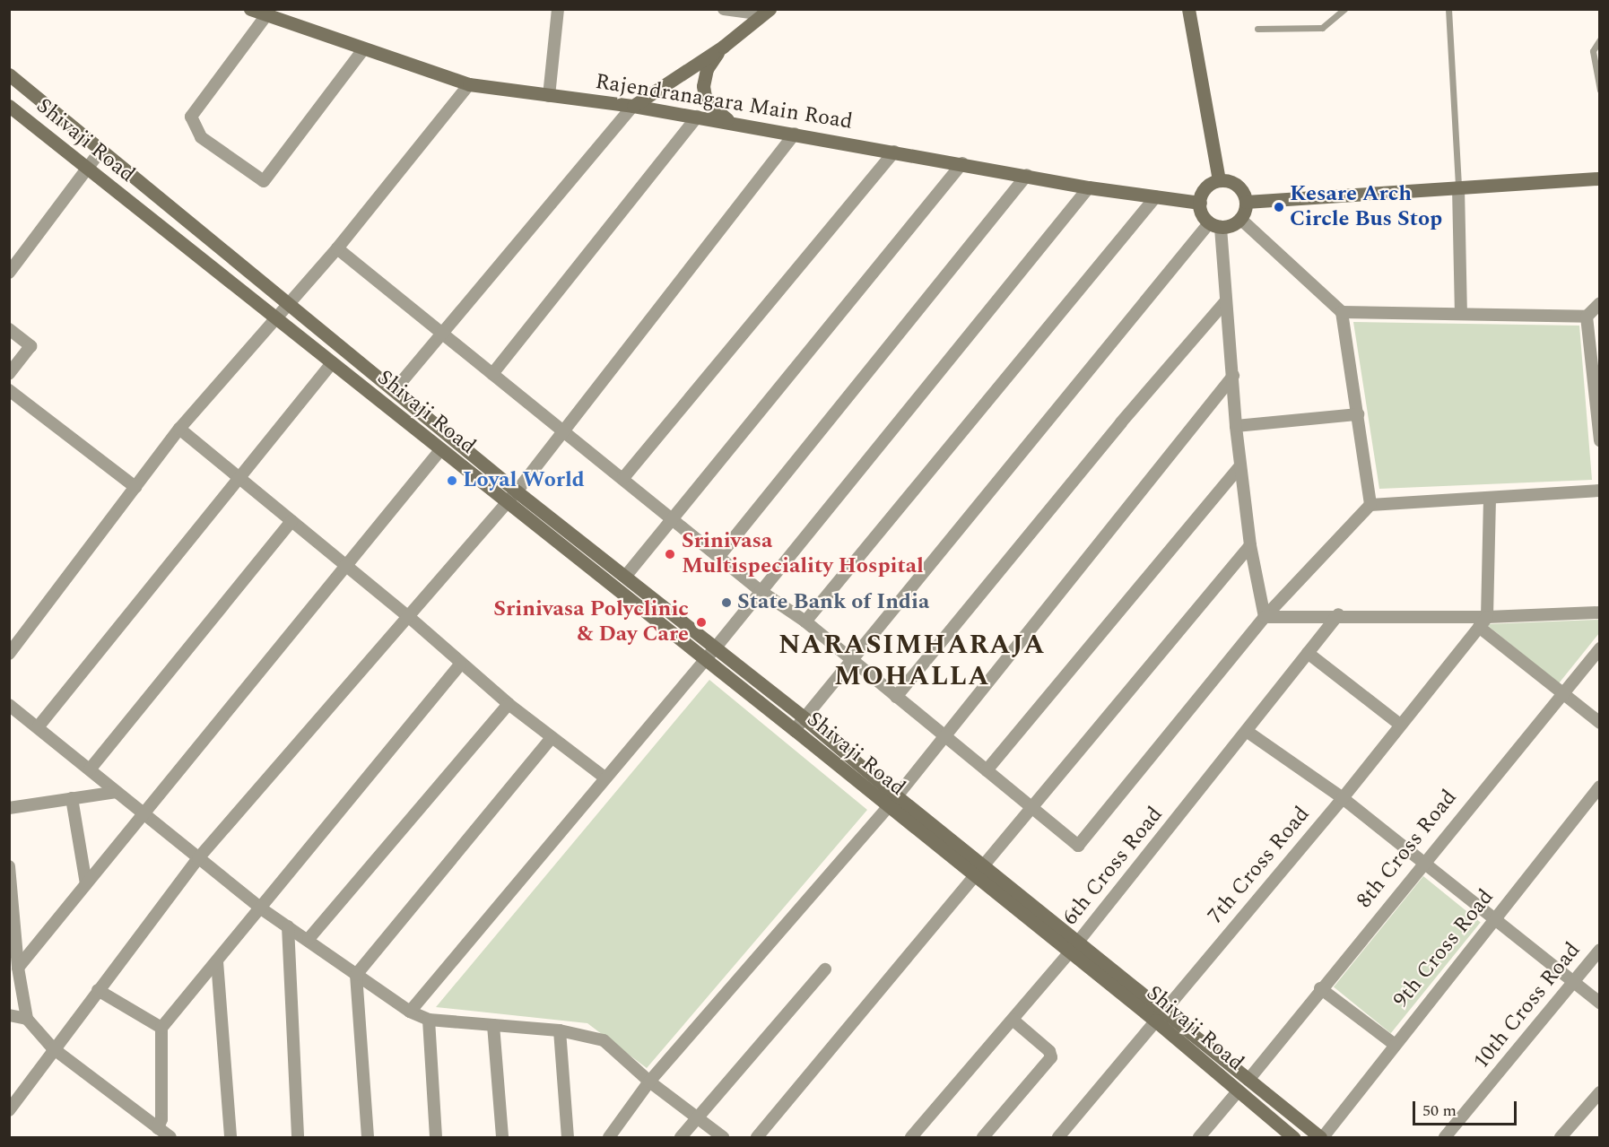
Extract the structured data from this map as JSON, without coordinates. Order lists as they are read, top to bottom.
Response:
{
  "streets": {
    "street": [
      "Rajendranagara Main Road",
      "Shivaji Road",
      "8th Cross Road",
      "7th Cross Road",
      "6th Cross Road",
      "9th Cross Road",
      "10th Cross Road"
    ]
  },
  "crossings": [
    ["Shivaji Road", "7th Cross Road"],
    ["Shivaji Road", "6th Cross Road"]
  ],
  "districts": ["NARASIMHARAJA MOHALLA"],
  "places": [
    "Kesare Arch Circle Bus Stop",
    "Loyal World",
    "Srinivasa Multispeciality Hospital",
    "State Bank of India",
    "Srinivasa Polyclinic & Day Care"
  ],
  "scale_bar": "50 m"
}
